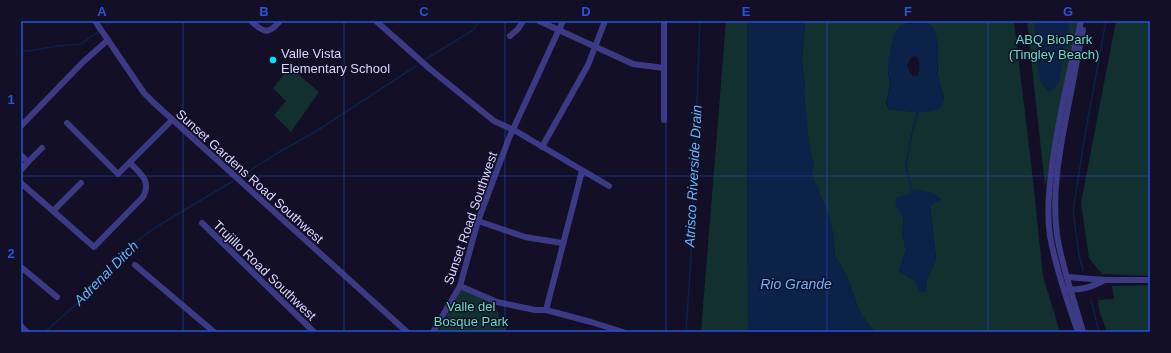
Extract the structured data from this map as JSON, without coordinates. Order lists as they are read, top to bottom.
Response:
{
  "streets": {
    "street": ["Sunset Gardens Road Southwest", "Sunset Road Southwest", "Trujillo Road Southwest"]
  },
  "water": ["Atrisco Riverside Drain", "Adrenal Ditch", "Rio Grande"],
  "parks": ["ABQ BioPark (Tingley Beach)", "Valle del Bosque Park"],
  "places": ["Valle Vista Elementary School"],
  "grid": {
    "columns": [
      "A",
      "B",
      "C",
      "D",
      "E",
      "F",
      "G"
    ],
    "rows": ["1", "2"]
  }
}
